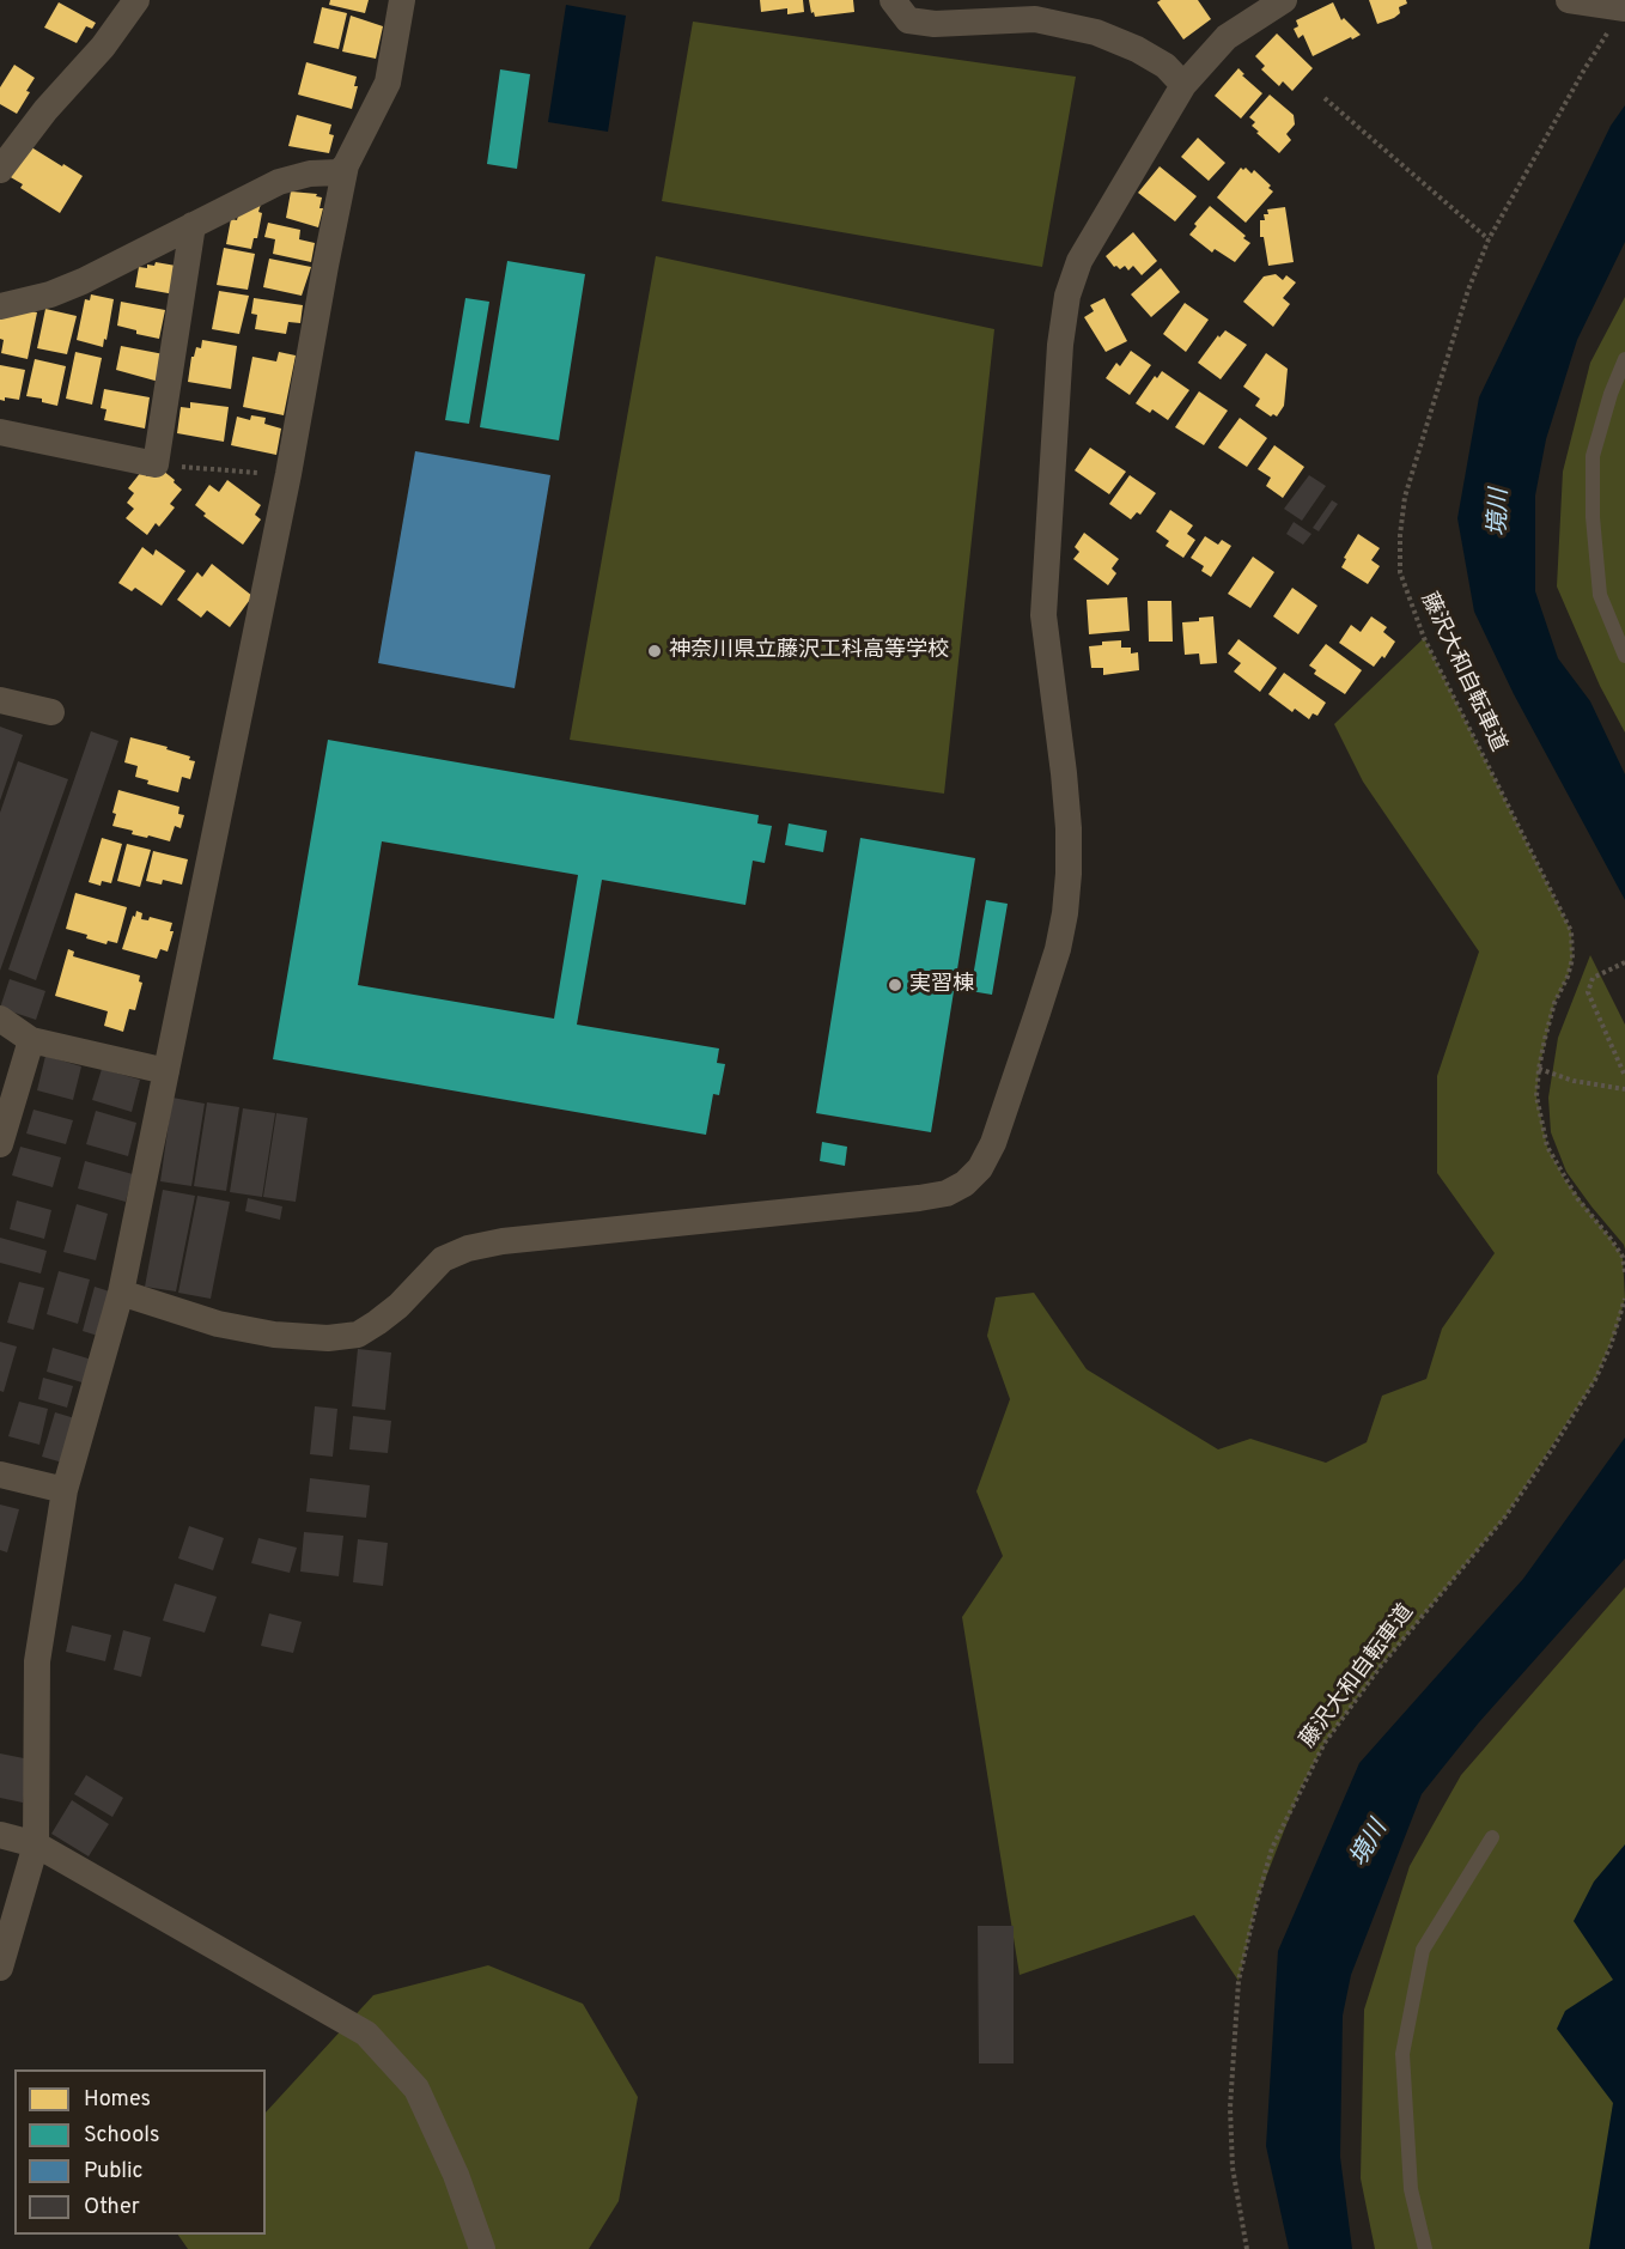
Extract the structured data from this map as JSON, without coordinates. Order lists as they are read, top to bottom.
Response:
{
  "streets": {
    "path": ["藤沢大和自転車道"]
  },
  "water": ["境川"],
  "places": ["神奈川県立藤沢工科高等学校", "実習棟"],
  "legend": [
    "Homes",
    "Schools",
    "Public",
    "Other"
  ]
}
